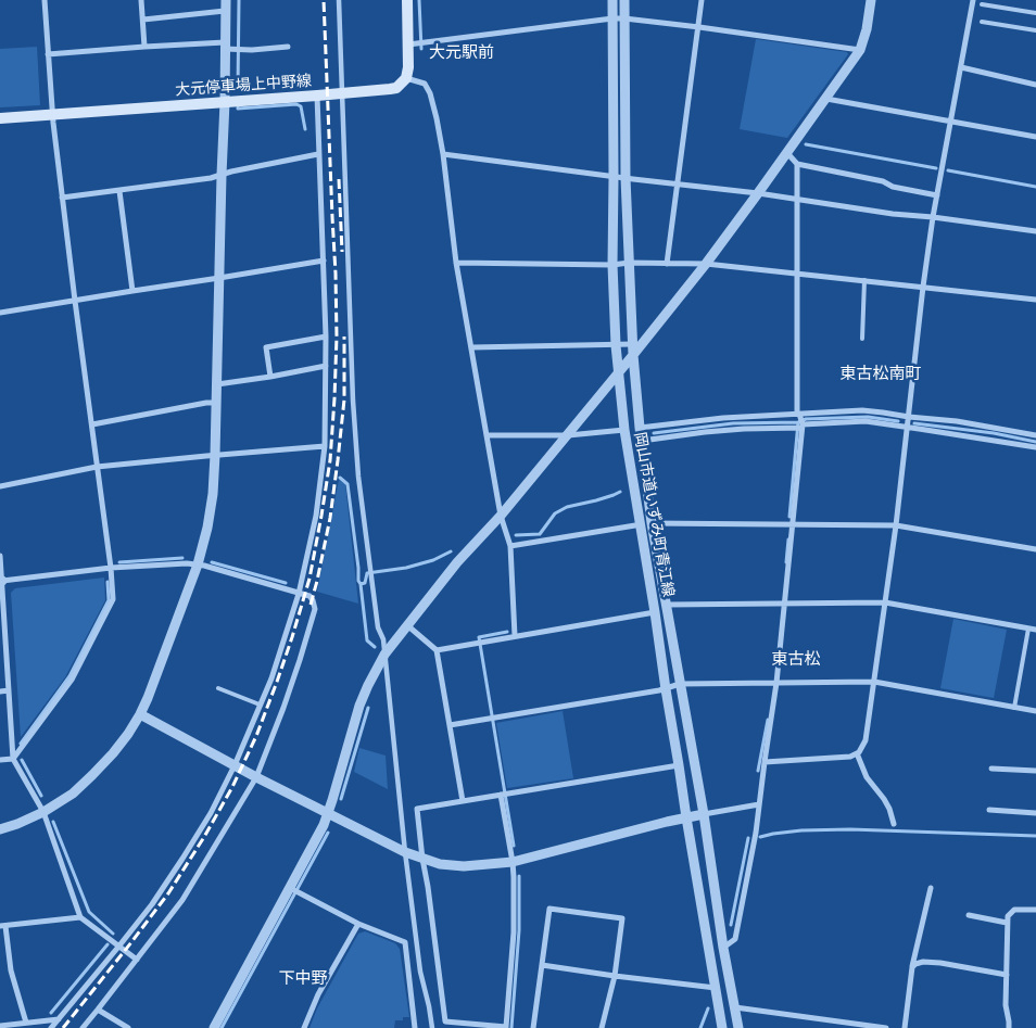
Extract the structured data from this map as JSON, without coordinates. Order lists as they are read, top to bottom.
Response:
{
  "streets": {
    "main road": ["大元停車場上中野線"],
    "street": ["岡山市道いずみ町青江線"]
  },
  "districts": [
    "大元駅前",
    "東古松南町",
    "東古松",
    "下中野"
  ]
}
